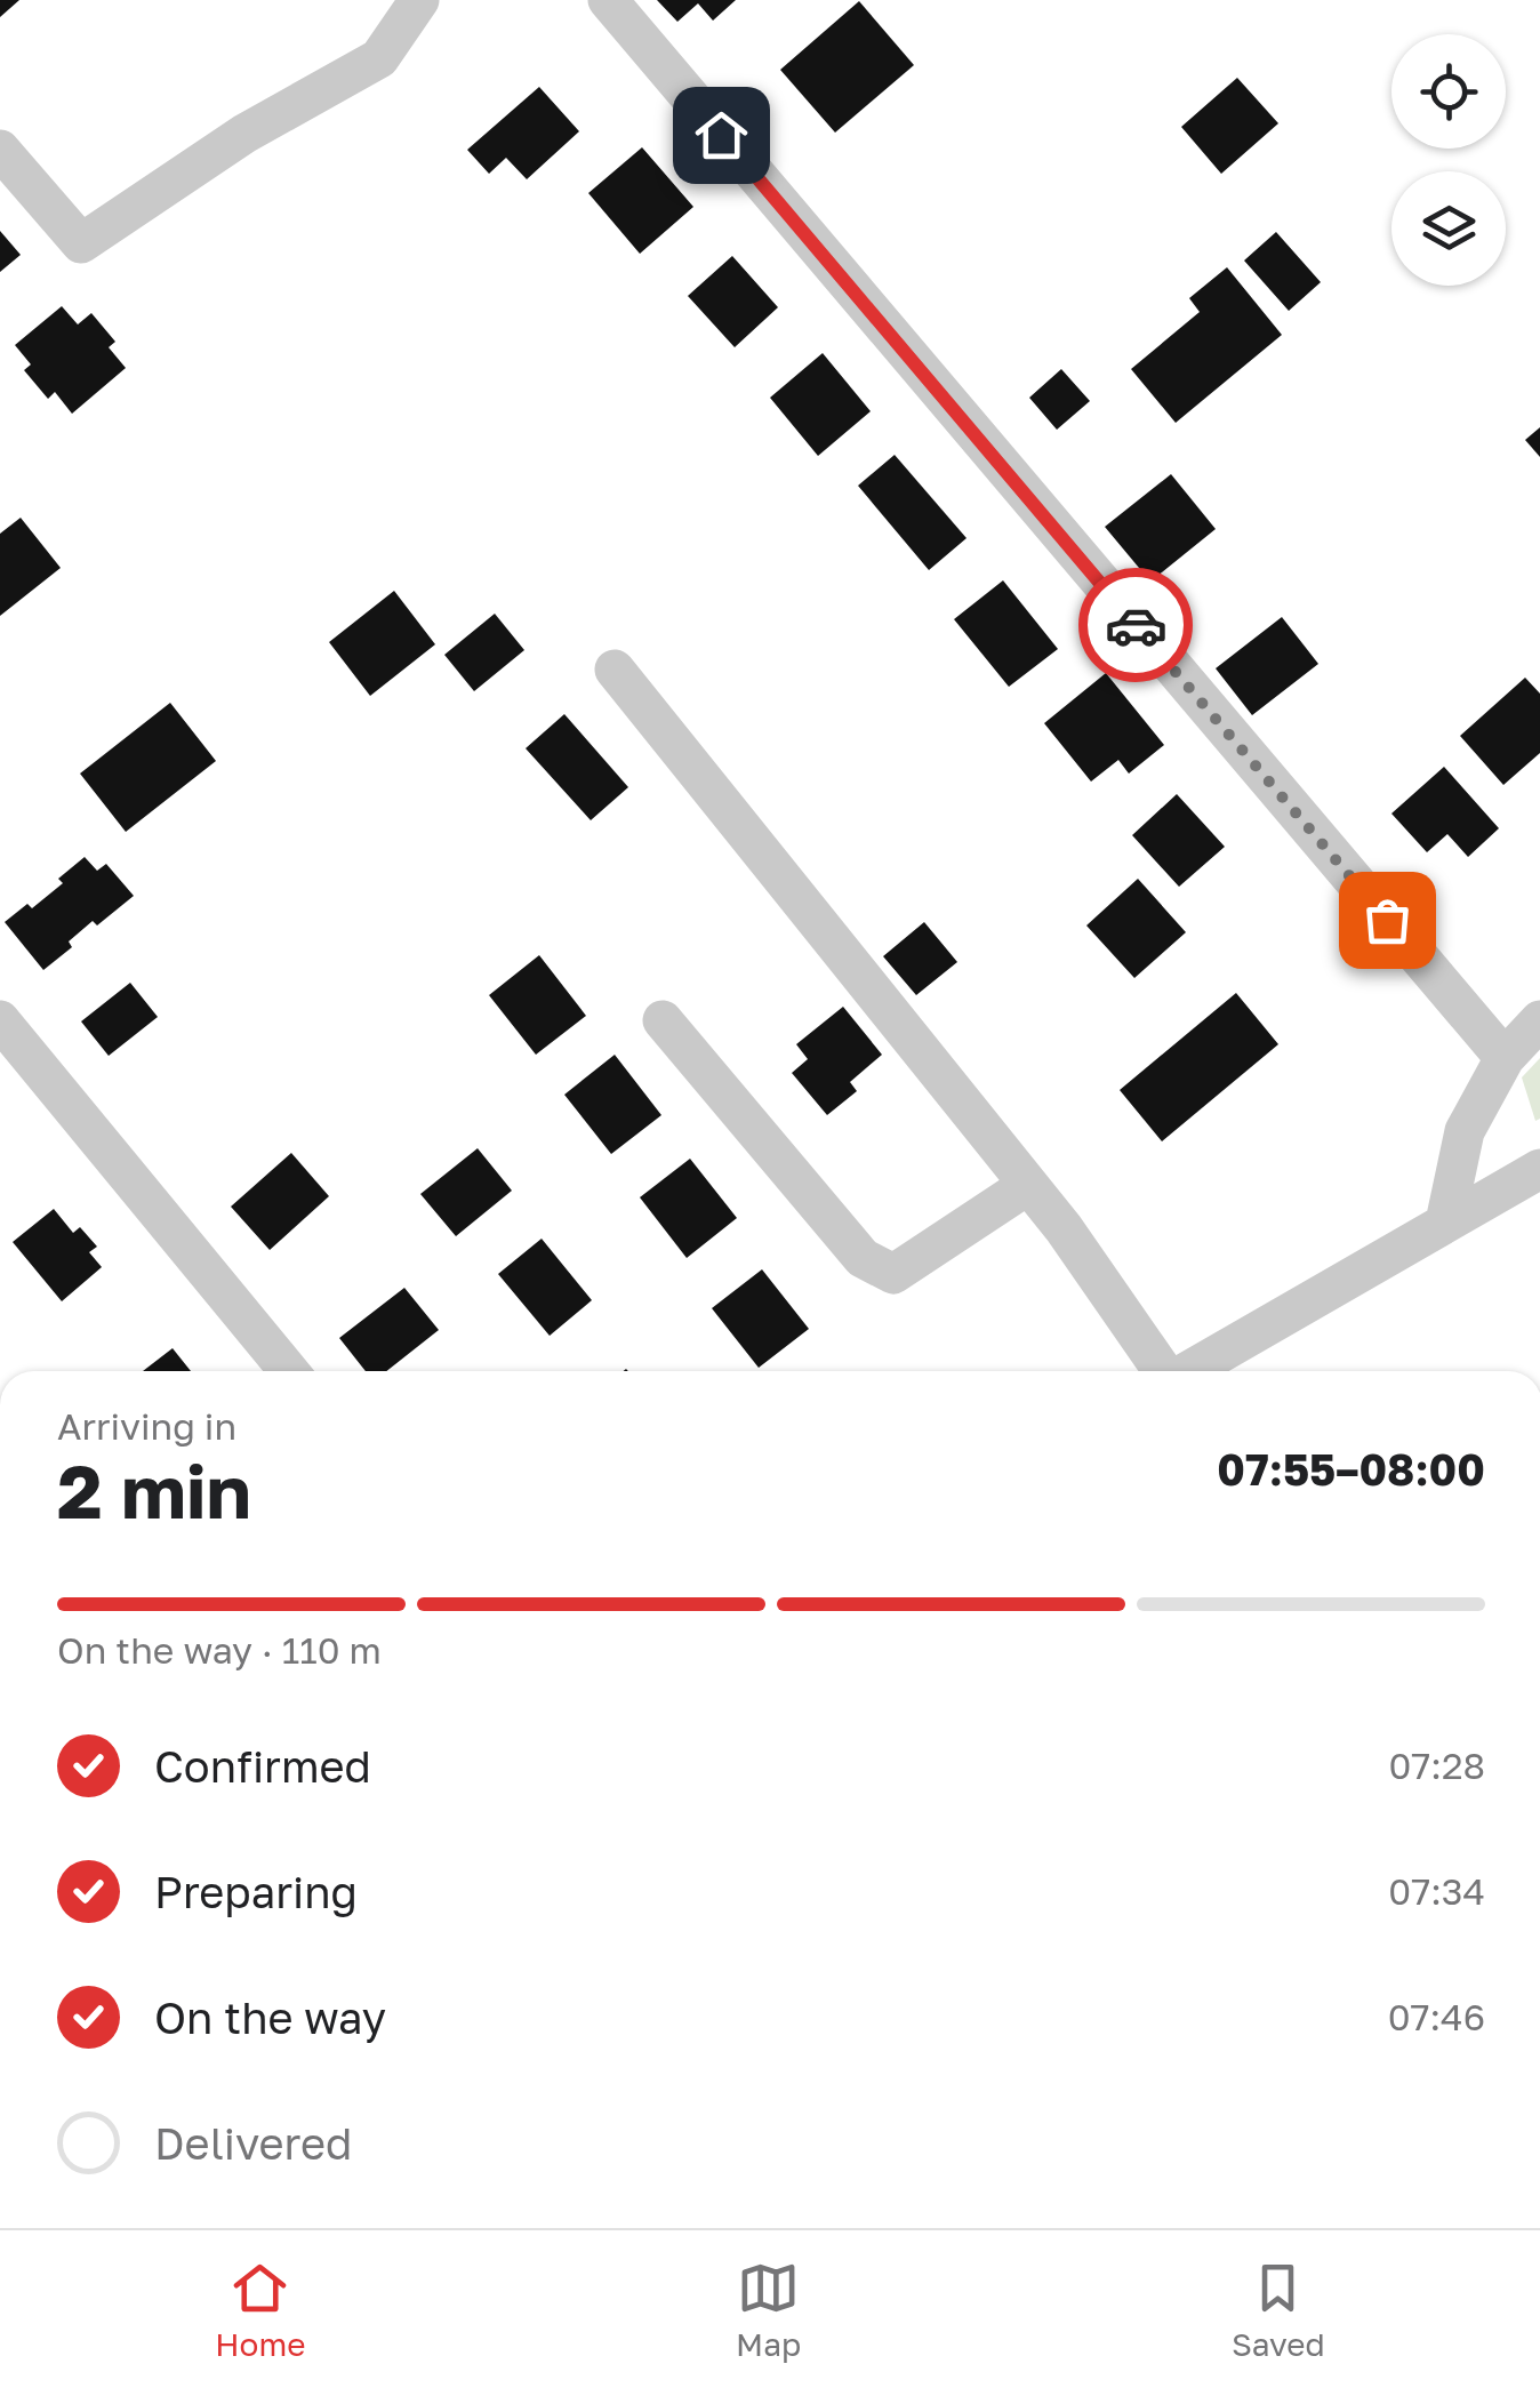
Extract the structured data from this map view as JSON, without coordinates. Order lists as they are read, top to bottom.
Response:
{
  "page": {
    "heading": ["2 min", "Arriving in", "07:55–08:00"],
    "bar": "On the way · 110 m",
    "list": [
      ["Confirmed", "07:28"],
      ["Preparing", "07:34"],
      ["On the way", "07:46"],
      "Delivered"
    ],
    "tabs": ["Home", "Map", "Saved"]
  }
}
